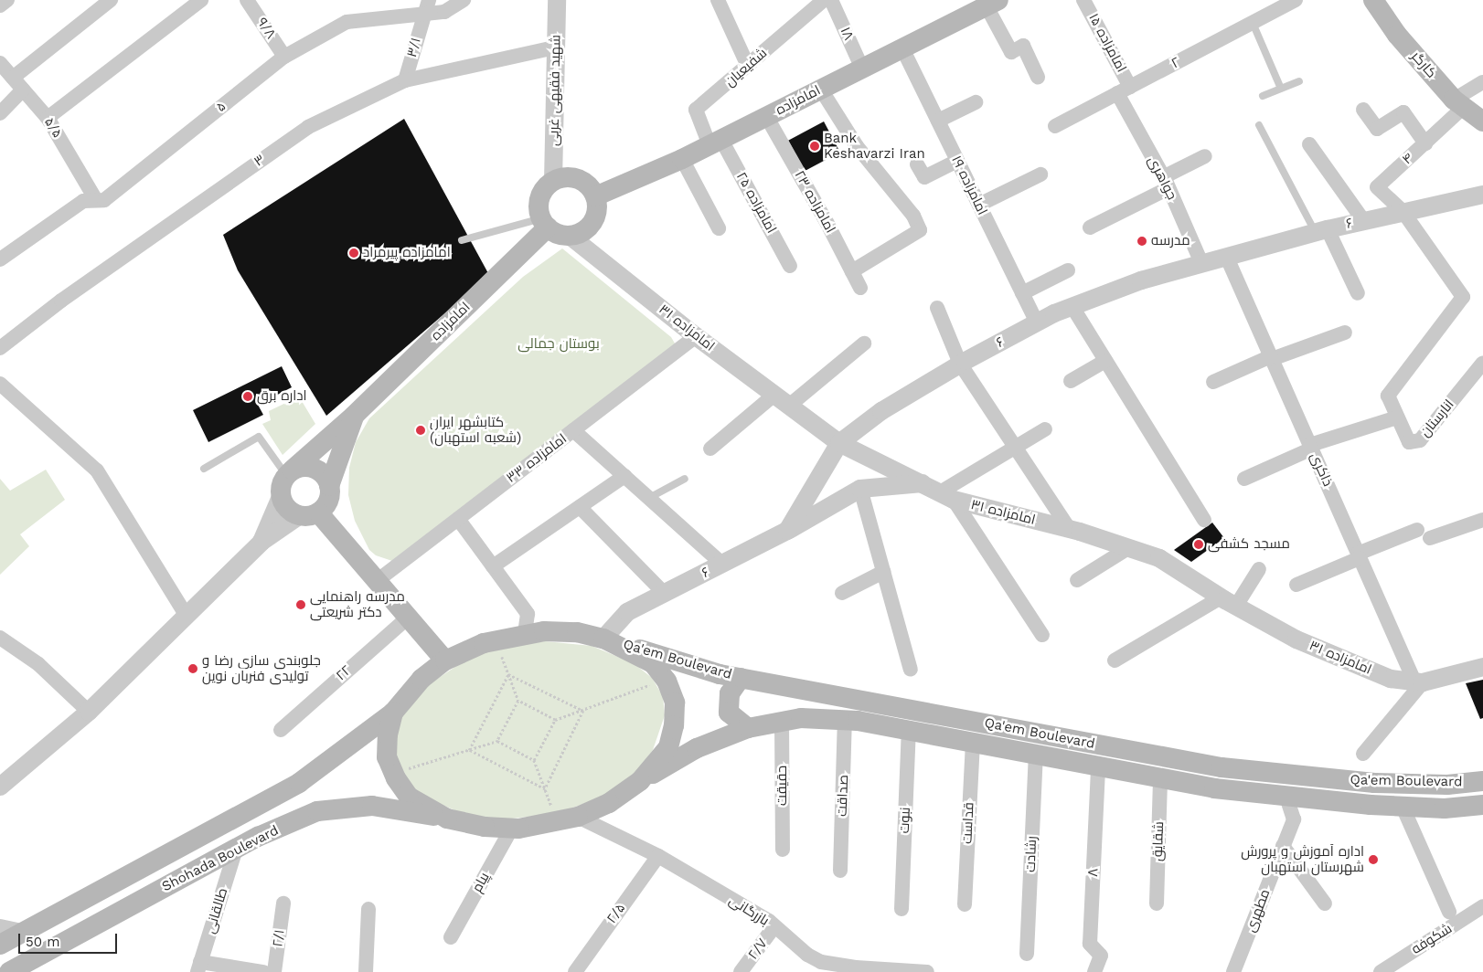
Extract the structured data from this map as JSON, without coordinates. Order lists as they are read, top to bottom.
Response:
{
  "streets": {
    "main road": [
      "کارگر",
      "امامزاده",
      "Qa'em Boulevard",
      "Shohada Boulevard"
    ],
    "street": [
      "۹/۸",
      "۱۸",
      "امامزاده ۱۵",
      "۳/۱",
      "۲",
      "شفیعیان",
      "شهید فقیهی غربی",
      "۵",
      "۵/۵",
      "۴",
      "۳",
      "جواهری",
      "امامزاده ۱۹",
      "امامزاده ۲۳",
      "امامزاده ۲۵",
      "۶",
      "امامزاده ۳۱",
      "انارستان",
      "امامزاده ۳۳",
      "ذاکری",
      "۲۲",
      "حقیقت",
      "صداقت",
      "نبوت",
      "قداست",
      "شقایق",
      "رشادت",
      "۸",
      "پیام",
      "طالقانی",
      "بازرگانی",
      "مطهری",
      "۲/۵",
      "۲/۱",
      "شکوفه",
      "۲/۷"
    ]
  },
  "crossings": [
    ["۹/۸", "۵"],
    ["۱۸", "امامزاده"],
    ["امامزاده ۱۵", "۲"],
    ["امامزاده ۱۵", "جواهری"],
    ["۳/۱", "۵"],
    ["۳/۱", "۳"],
    ["۲", "جواهری"],
    ["کارگر", "۴"],
    ["شفیعیان", "امامزاده"],
    ["شفیعیان", "امامزاده ۲۵"],
    ["شهید فقیهی غربی", "امامزاده"],
    ["شهید فقیهی غربی", "۳"],
    ["شهید فقیهی غربی", "امامزاده ۳۱"],
    ["امامزاده", "امامزاده ۱۹"],
    ["امامزاده", "امامزاده ۲۳"],
    ["امامزاده", "امامزاده ۲۵"],
    ["امامزاده", "امامزاده ۳۱"],
    ["۵", "۵/۵"],
    ["۴", "۶"],
    ["جواهری", "۶"],
    ["امامزاده ۱۹", "۶"],
    ["۶", "امامزاده ۳۱"],
    ["۶", "ذاکری"],
    ["۶", "Qa'em Boulevard"],
    ["امامزاده ۳۱", "امامزاده ۳۳"],
    ["امامزاده ۳۱", "ذاکری"],
    ["Qa'em Boulevard", "حقیقت"],
    ["Qa'em Boulevard", "صداقت"],
    ["Qa'em Boulevard", "نبوت"],
    ["Qa'em Boulevard", "قداست"],
    ["Qa'em Boulevard", "شقایق"],
    ["Qa'em Boulevard", "رشادت"],
    ["Qa'em Boulevard", "Shohada Boulevard"],
    ["Qa'em Boulevard", "۸"],
    ["Qa'em Boulevard", "مطهری"],
    ["Shohada Boulevard", "پیام"],
    ["Shohada Boulevard", "طالقانی"],
    ["Shohada Boulevard", "بازرگانی"],
    ["بازرگانی", "۲/۵"],
    ["بازرگانی", "۲/۷"]
  ],
  "parks": ["بوستان جمالی"],
  "places": [
    "Bank Keshavarzi Iran",
    "مدرسه",
    "امامزاده پیرمراد",
    "اداره برق",
    "کتابشهر ایران (شعبه استهبان)",
    "مسجد کشفی",
    "مدرسه راهنمایی دکتر شریعتی",
    "جلوبندی سازی رضا و تولیدی فنربان نوین",
    "اداره آموزش و پرورش شهرستان استهبان"
  ],
  "scale_bar": "50 m"
}
